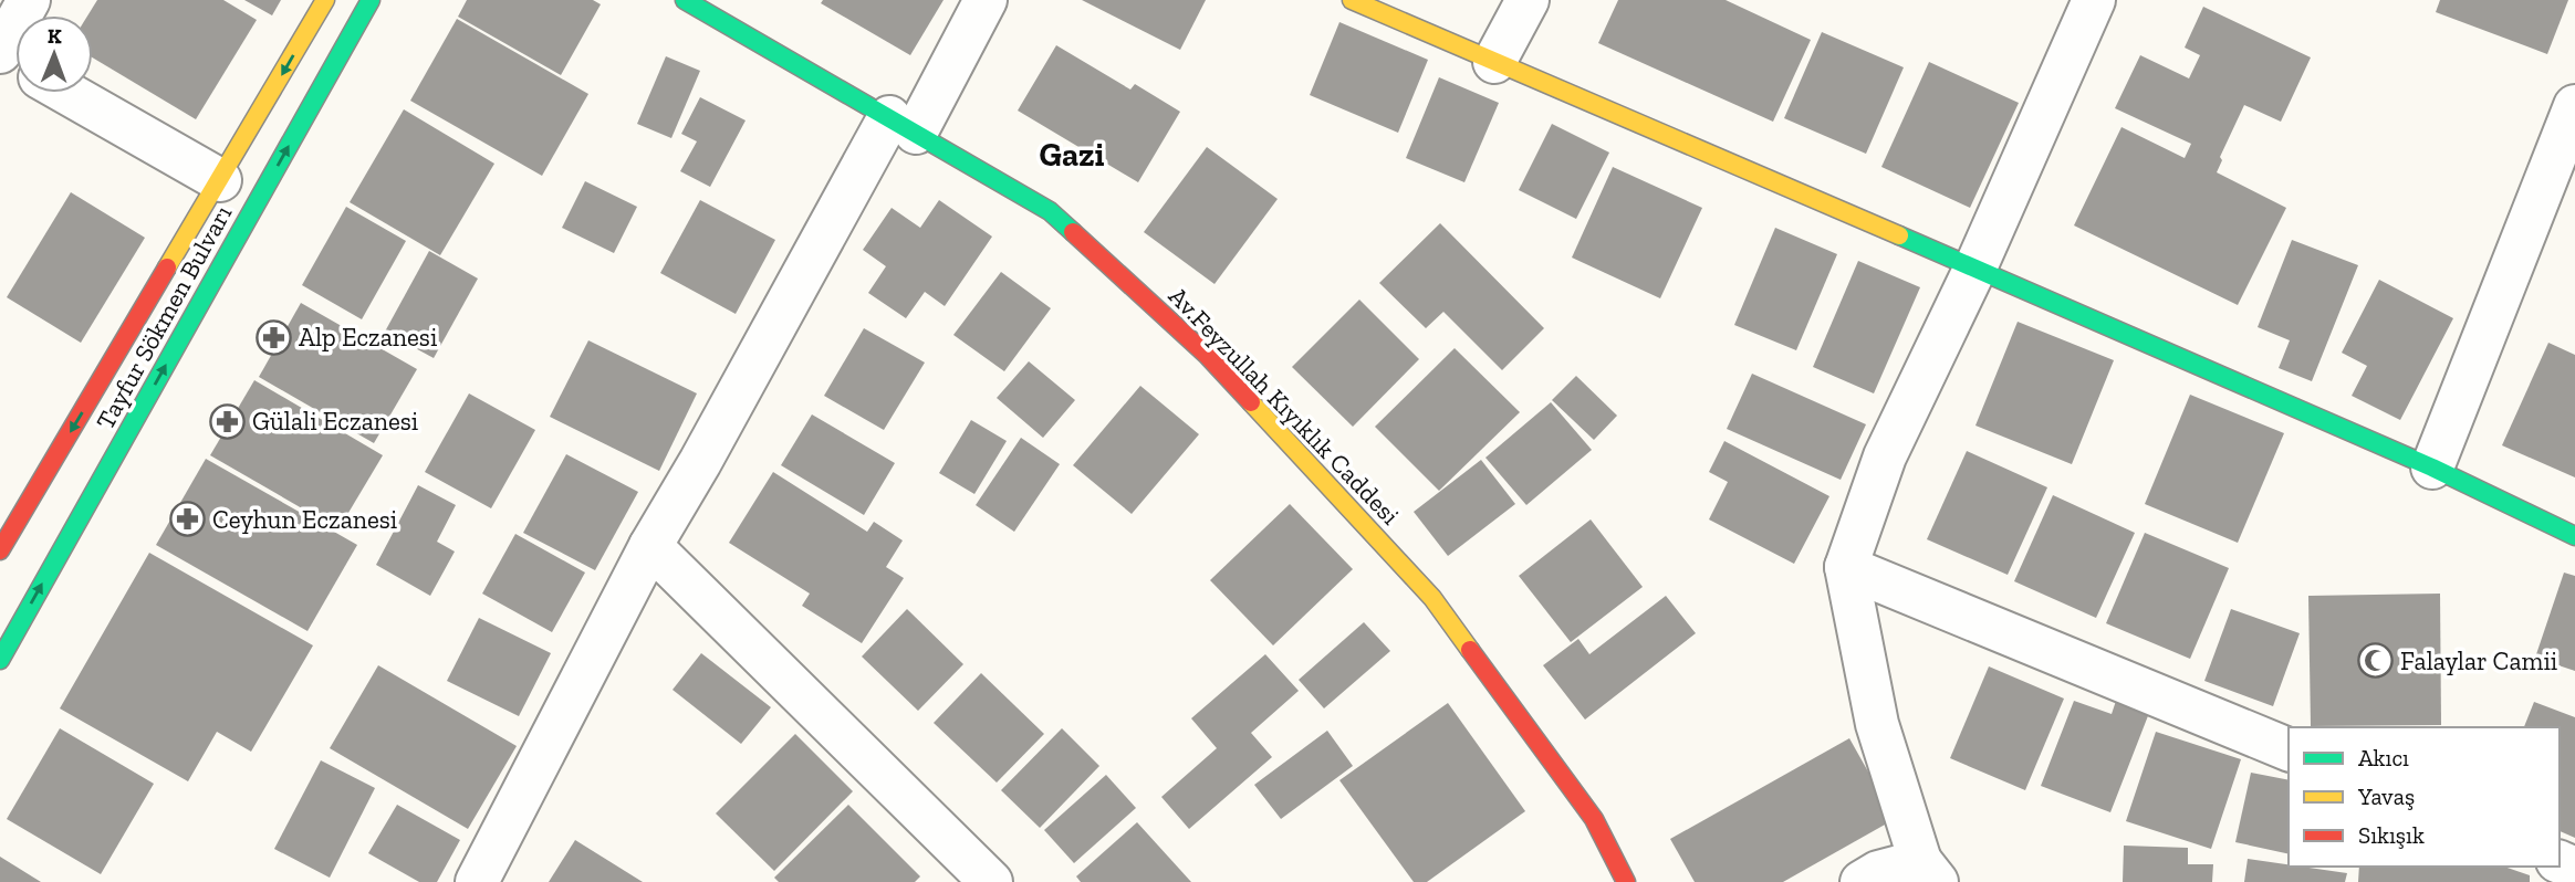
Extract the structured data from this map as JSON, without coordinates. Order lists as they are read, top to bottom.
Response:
{
  "streets": {
    "street": ["Tayfur Sökmen Bulvarı", "Av.Feyzullah Kıyıklık Caddesi"]
  },
  "districts": ["Gazi"],
  "places": {
    "pharmacy": ["Alp Eczanesi", "Gülali Eczanesi", "Ceyhun Eczanesi"],
    "mosque": ["Falaylar Camii"]
  },
  "legend": ["Akıcı", "Yavaş", "Sıkışık"],
  "north": "top"
}
